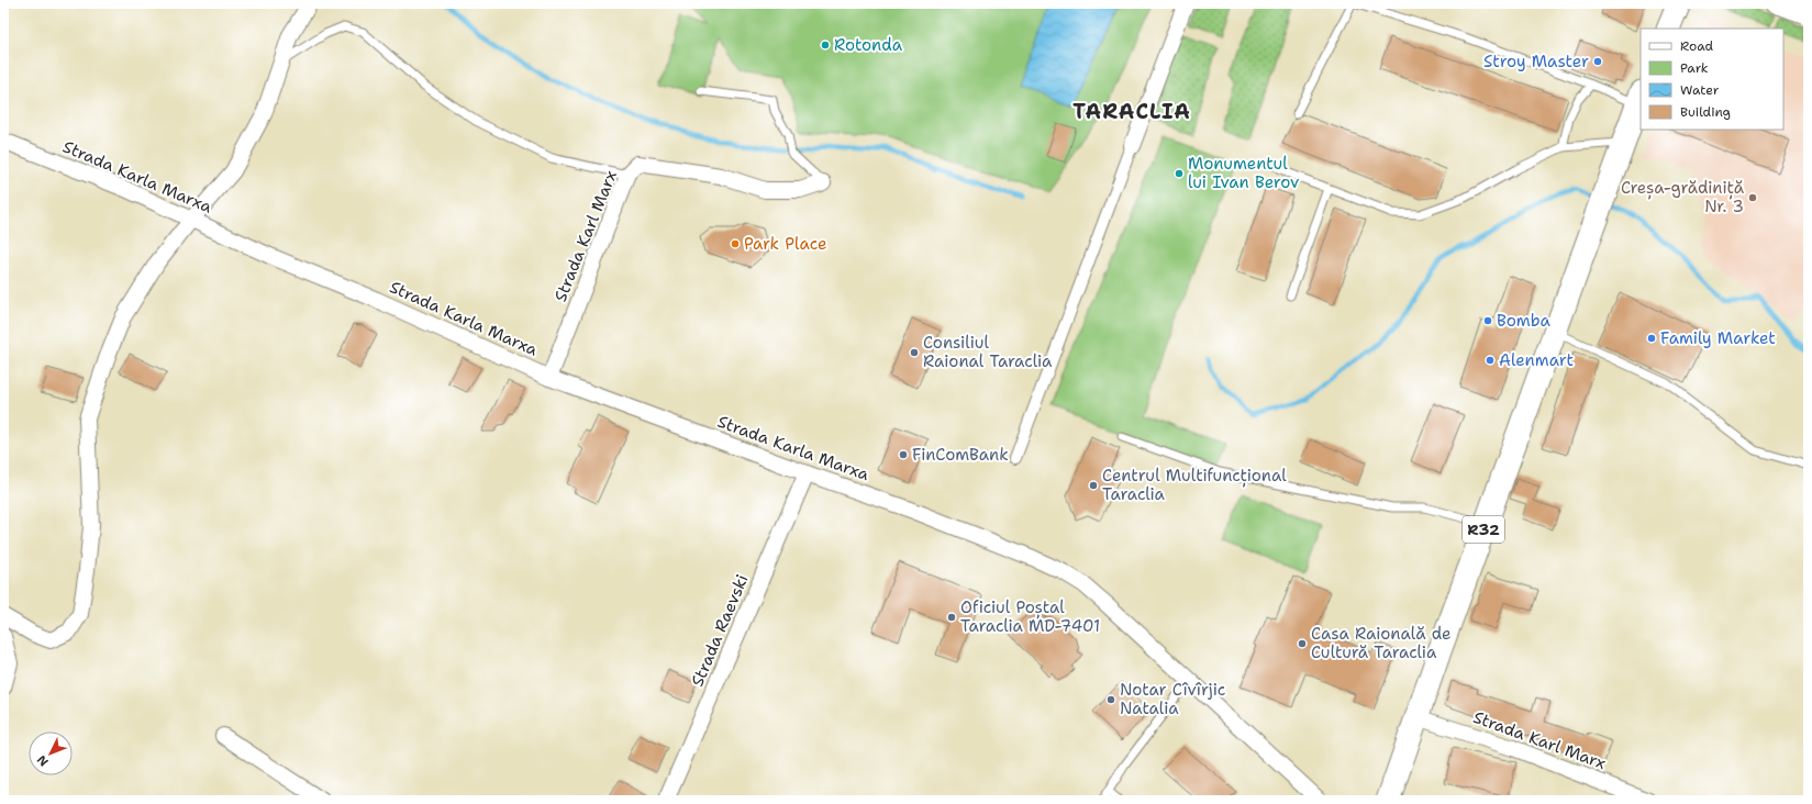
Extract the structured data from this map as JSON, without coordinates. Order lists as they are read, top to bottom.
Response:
{
  "streets": {
    "main road": ["R32"],
    "street": ["Strada Karla Marxa", "Strada Karl Marx", "Strada Raevski"]
  },
  "crossings": [
    ["Strada Karla Marxa", "Strada Karl Marx"],
    ["Strada Karla Marxa", "Strada Raevski"],
    ["Strada Karl Marx", "R32"]
  ],
  "districts": ["TARACLIA"],
  "places": [
    "Rotonda",
    "Stroy Master",
    "Monumentul lui Ivan Berov",
    "Creșa-grădiniță Nr. 3",
    "Park Place",
    "Bomba",
    "Family Market",
    "Consiliul Raional Taraclia",
    "Alenmart",
    "FinComBank",
    "Centrul Multifuncțional Taraclia",
    "Oficiul Poștal Taraclia MD-7401",
    "Casa Raională de Cultură Taraclia",
    "Notar Cîvîrjic Natalia"
  ],
  "legend": [
    "Road",
    "Park",
    "Water",
    "Building"
  ],
  "north": "bottom left"
}
